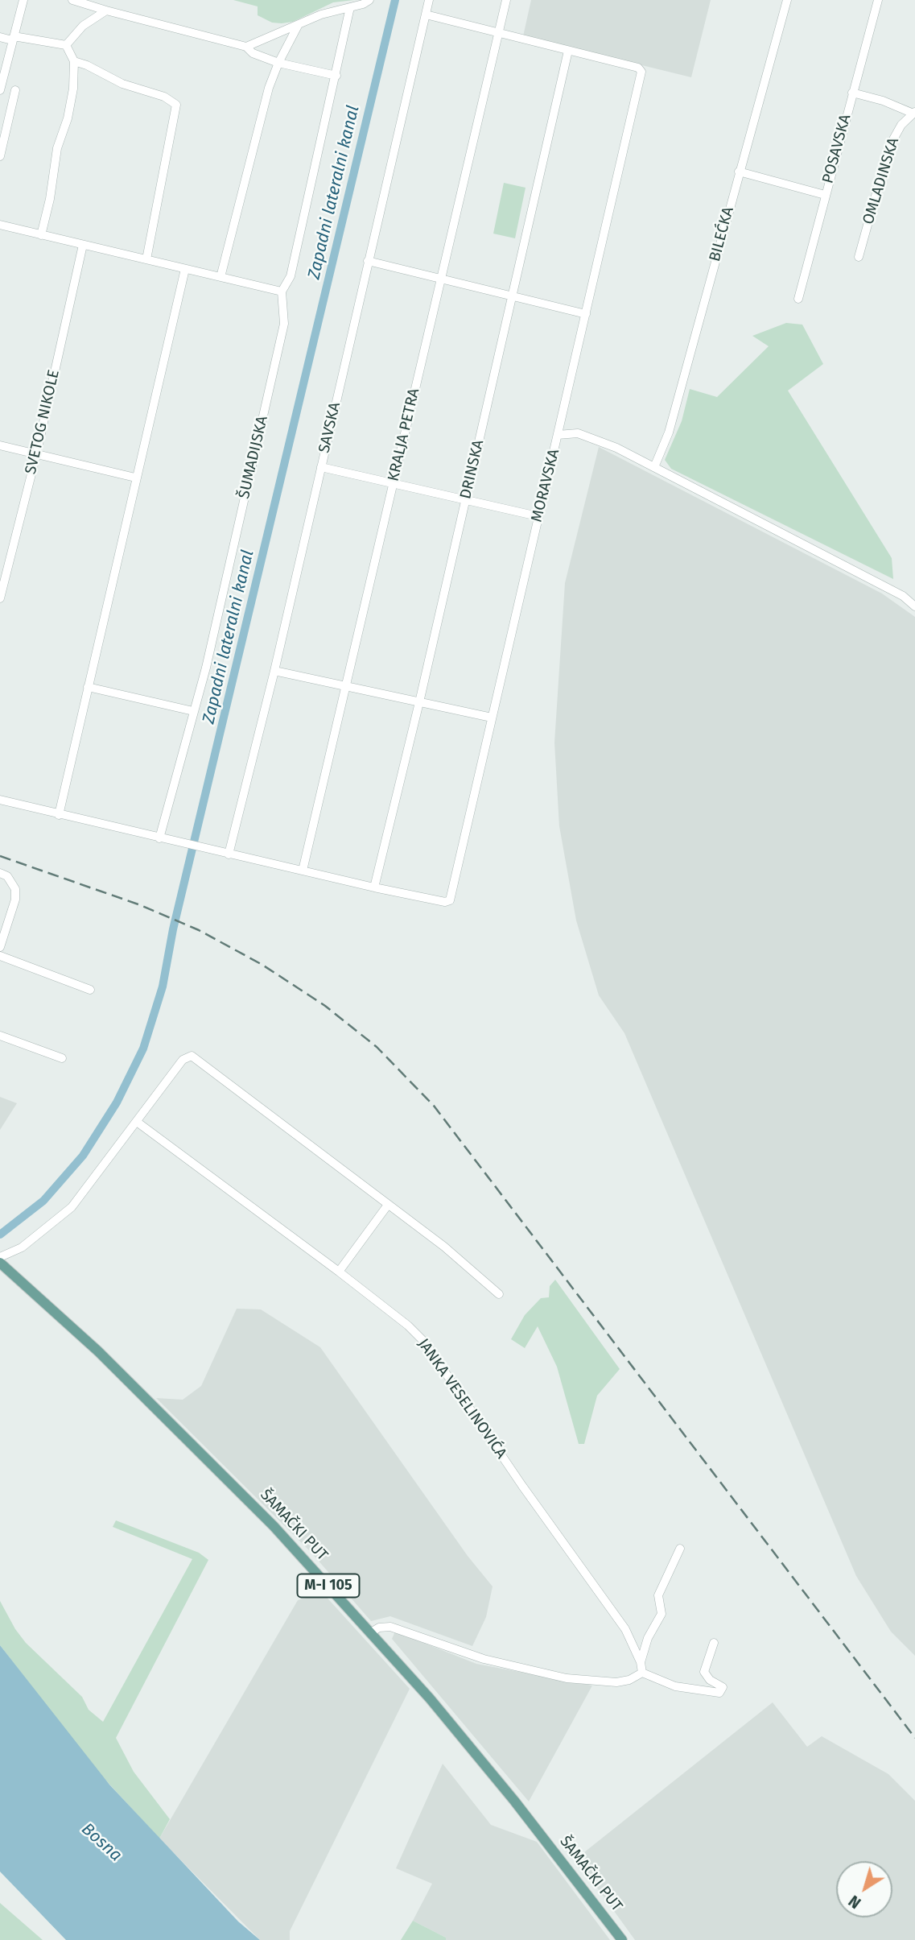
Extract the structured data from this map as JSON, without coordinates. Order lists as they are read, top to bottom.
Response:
{
  "streets": {
    "main road": ["ŠAMAČKI PUT", "M-I 105"],
    "street": [
      "POSAVSKA",
      "OMLADINSKA",
      "BILEĆKA",
      "SVETOG NIKOLE",
      "SAVSKA",
      "KRALJA PETRA",
      "ŠUMADIJSKA",
      "DRINSKA",
      "MORAVSKA",
      "JANKA VESELINOVIĆA"
    ]
  },
  "crossings": [
    ["DRINSKA", "MORAVSKA"]
  ],
  "water": ["Zapadni lateralni kanal", "Bosna"],
  "north": "bottom left"
}
